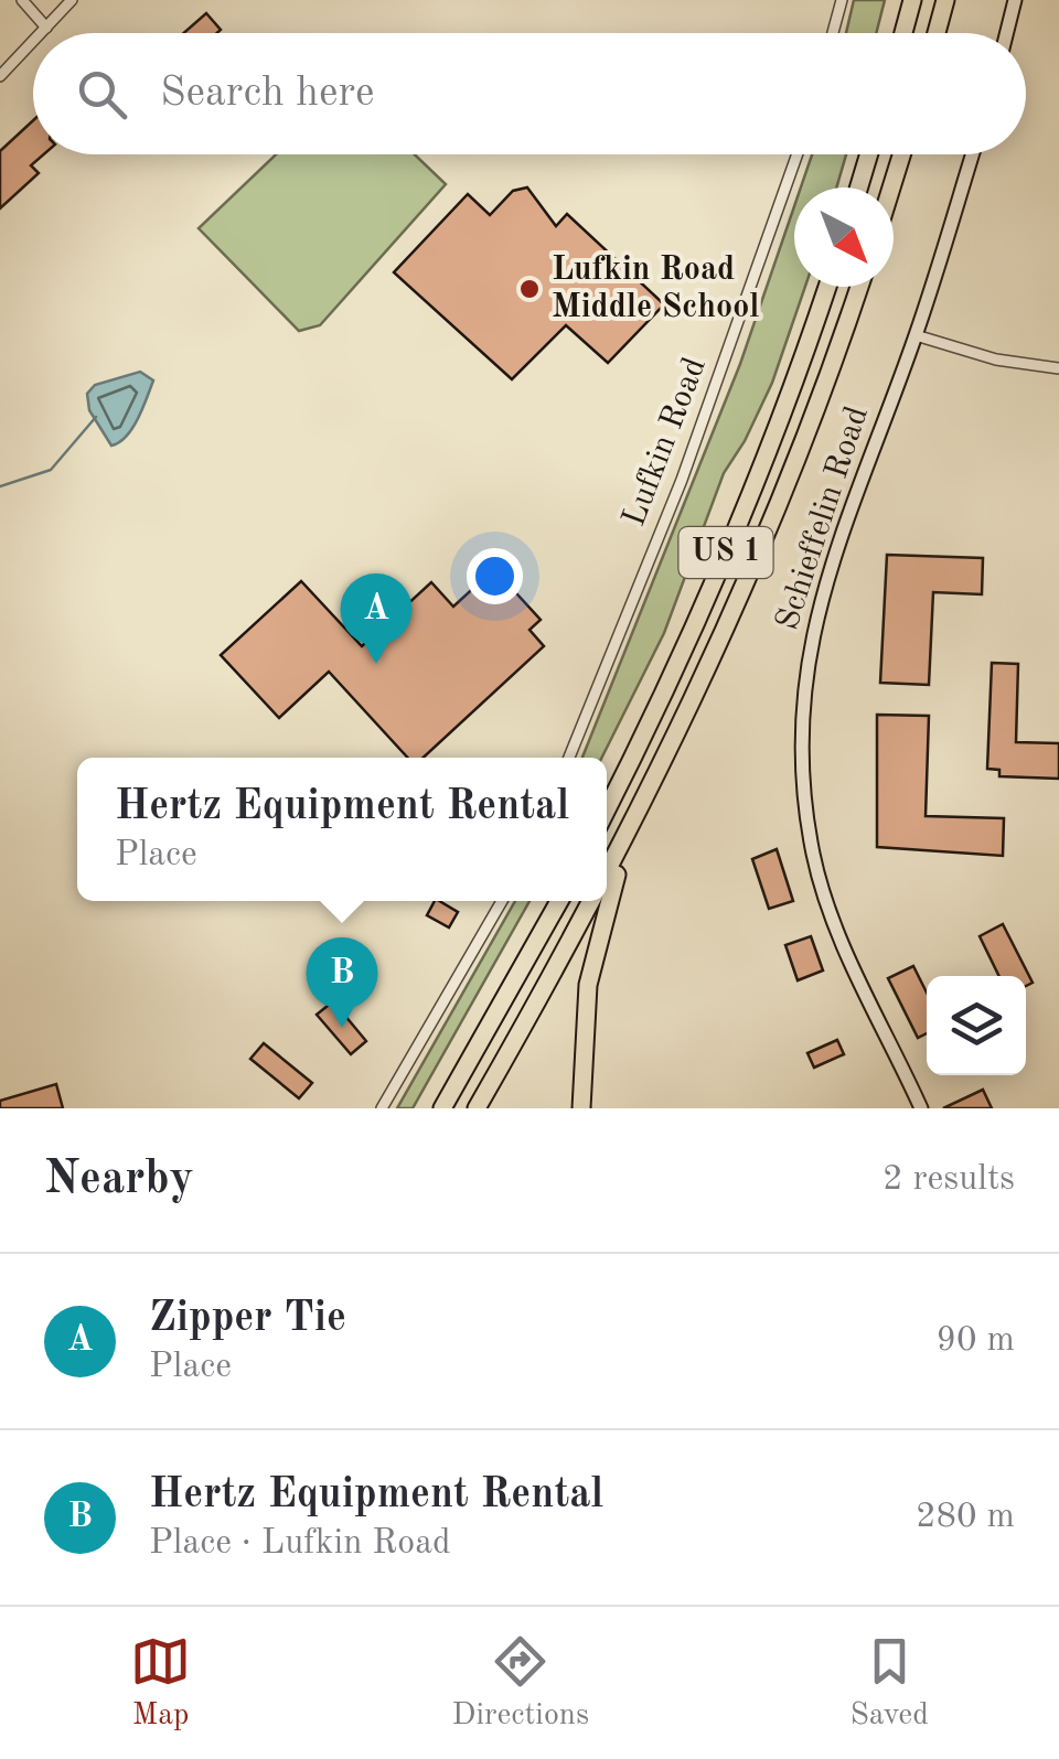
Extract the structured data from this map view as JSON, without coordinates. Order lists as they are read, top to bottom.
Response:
{
  "streets": {
    "highway": ["US 1"],
    "street": ["Lufkin Road", "Schieffelin Road"]
  },
  "places": ["Lufkin Road Middle School"],
  "north": "bottom right",
  "page": {
    "search": "Search here",
    "pins": ["A", "B"],
    "popup": ["Hertz Equipment Rental", "Place"],
    "heading": ["Nearby", "2 results"],
    "list": [
      {
        "mark": "A",
        "name": "Zipper Tie",
        "note": "Place",
        "value": "90 m"
      },
      {
        "mark": "B",
        "name": "Hertz Equipment Rental",
        "note": "Place · Lufkin Road",
        "value": "280 m"
      }
    ],
    "nav": ["Map", "Directions", "Saved"]
  }
}
